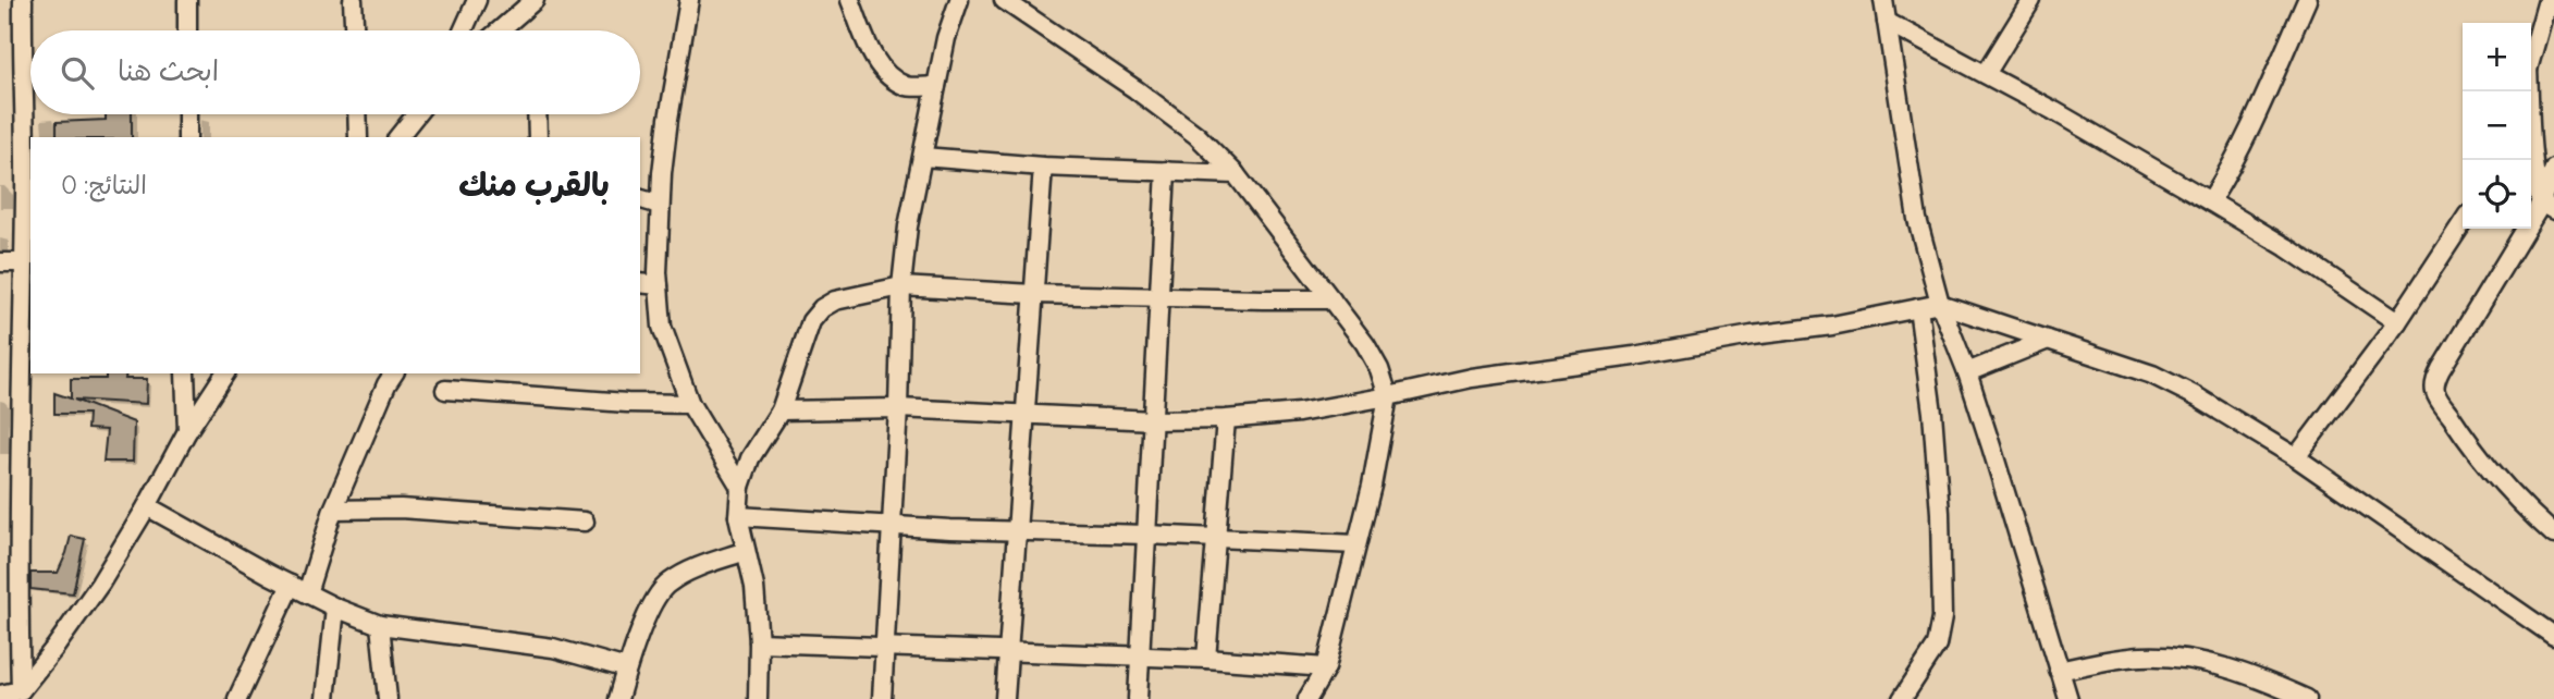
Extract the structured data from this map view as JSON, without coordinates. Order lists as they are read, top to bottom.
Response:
{
  "page": {
    "map_buttons": ["+", "−"],
    "search": "ابحث هنا",
    "heading": ["بالقرب منك", "النتائج: 0"]
  }
}
